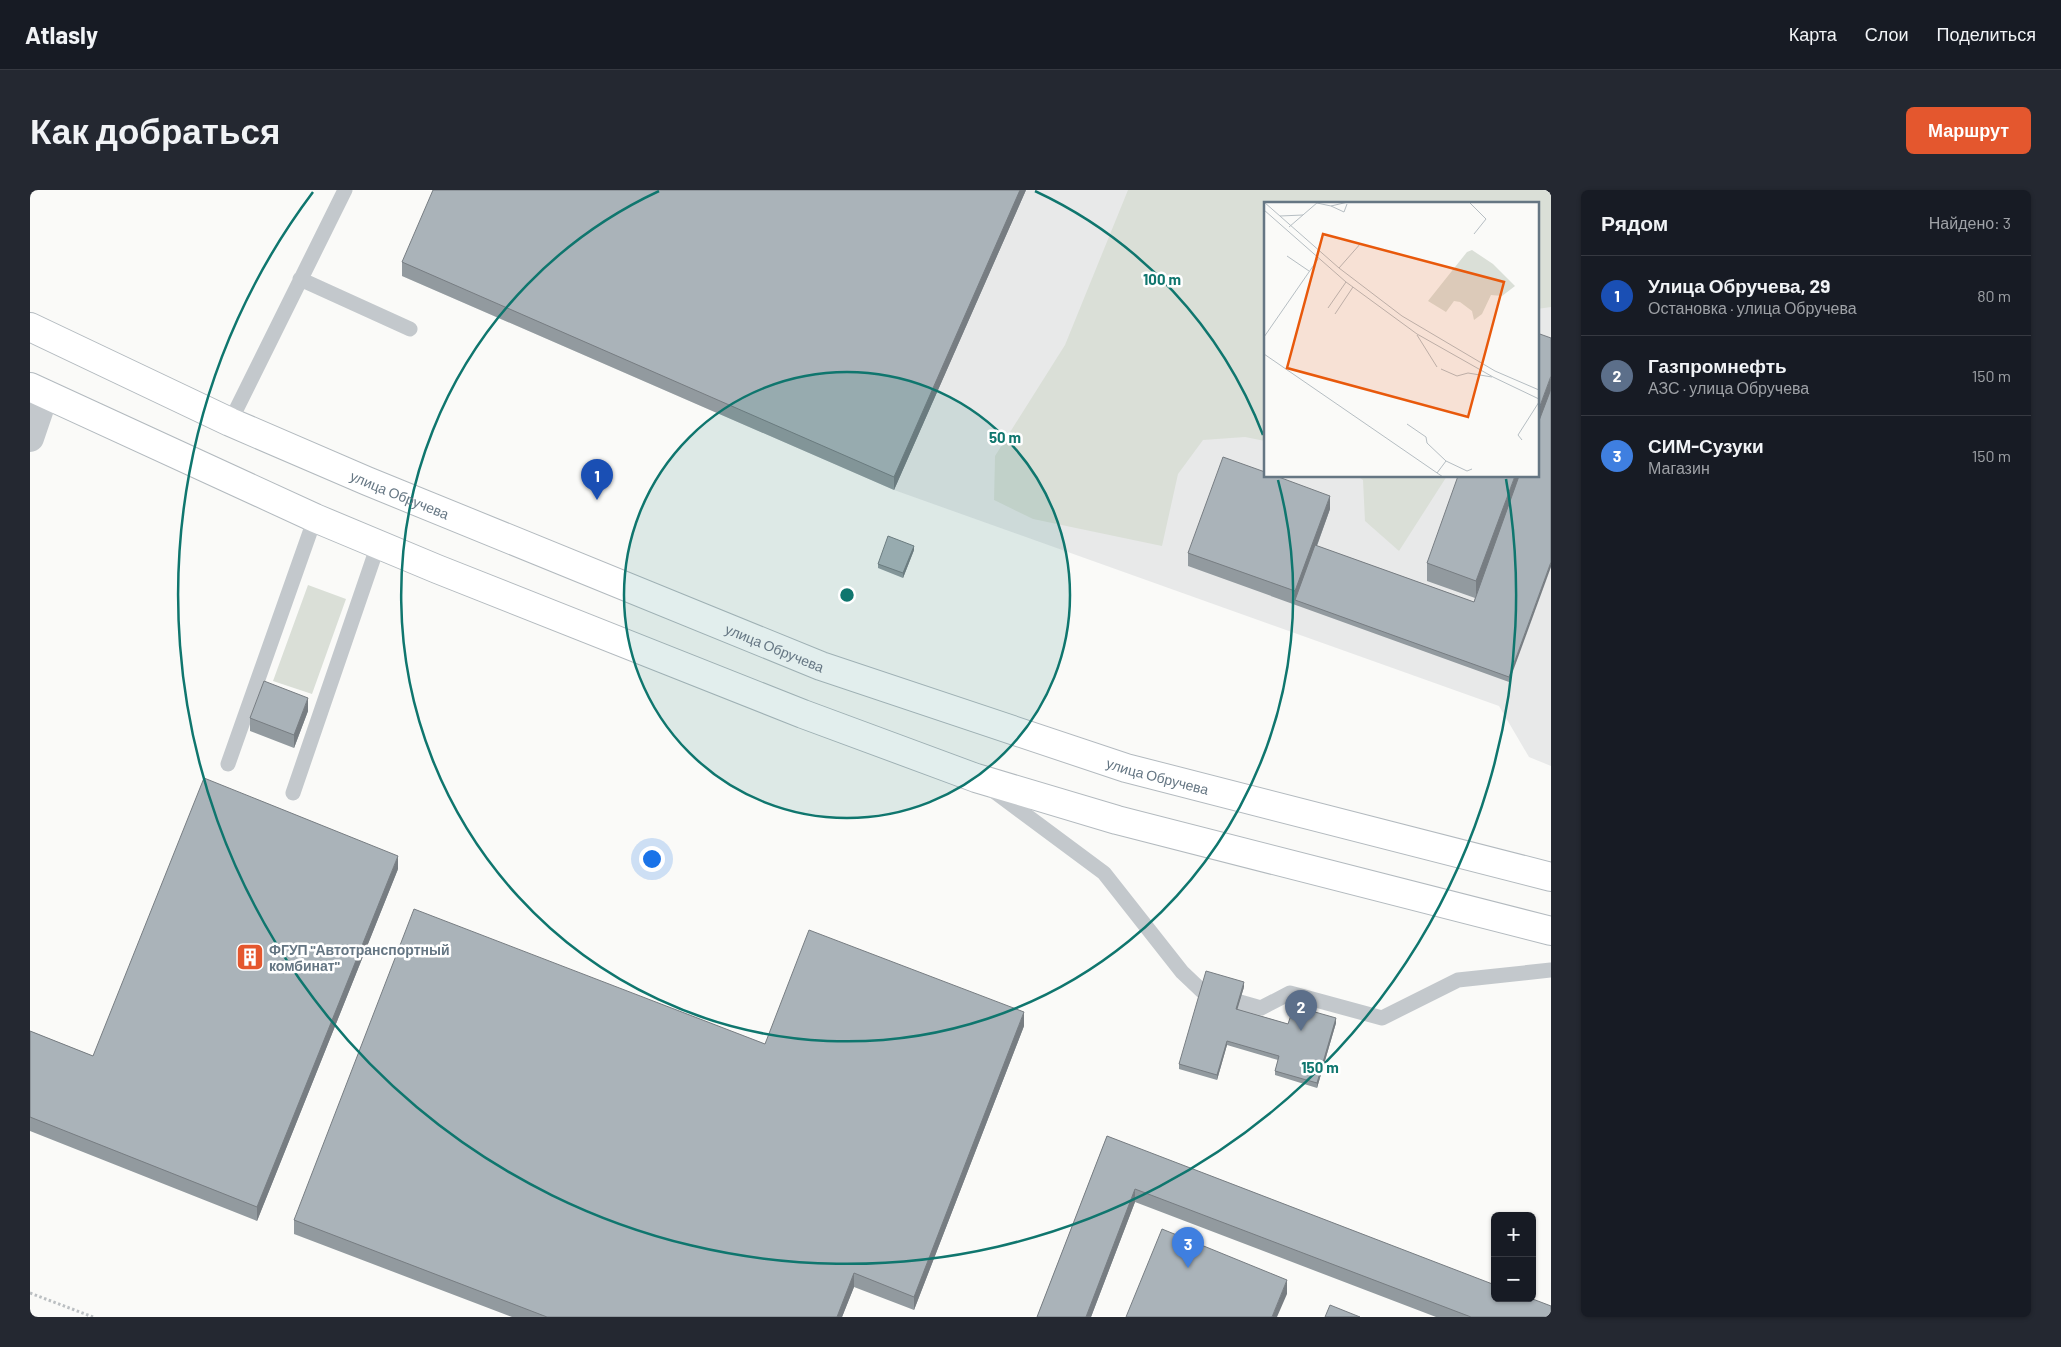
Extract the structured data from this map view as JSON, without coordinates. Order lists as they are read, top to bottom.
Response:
{
  "streets": {
    "main road": ["улица Обручева"]
  },
  "places": {
    "building": ["ФГУП \"Автотранспортный комбинат\""]
  },
  "page": {
    "header": "Atlasly",
    "nav": ["Карта", "Слои", "Поделиться"],
    "buttons": "Маршрут",
    "title": "Как добраться",
    "heading": ["Рядом", "Найдено: 3"],
    "list": [
      {
        "mark": "1",
        "name": "Улица Обручева, 29",
        "note": "Остановка · улица Обручева",
        "value": "80 m"
      },
      {
        "mark": "2",
        "name": "Газпромнефть",
        "note": "АЗС · улица Обручева",
        "value": "150 m"
      },
      {
        "mark": "3",
        "name": "СИМ-Сузуки",
        "note": "Магазин",
        "value": "150 m"
      }
    ],
    "pins": ["1", "2", "3"],
    "map_buttons": ["+", "−"]
  },
  "rings": ["100 m", "50 m", "150 m"]
}
